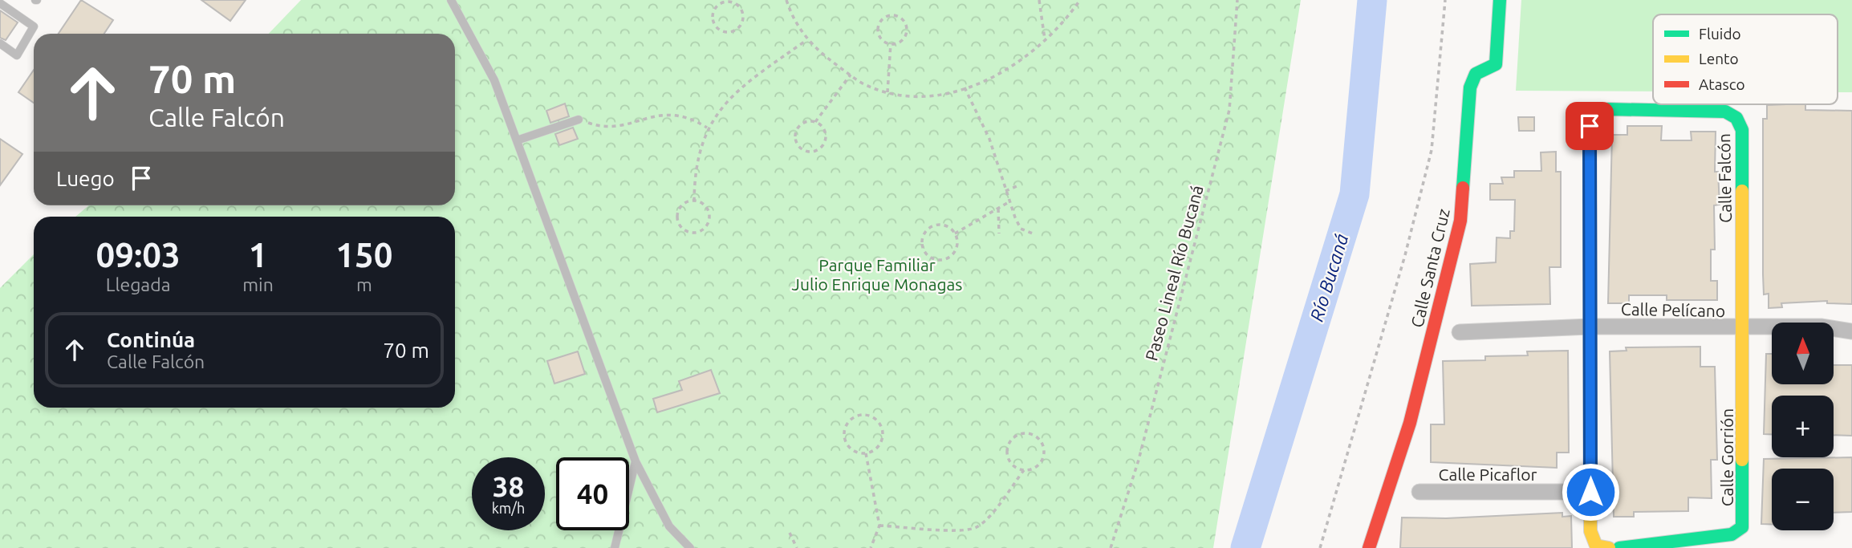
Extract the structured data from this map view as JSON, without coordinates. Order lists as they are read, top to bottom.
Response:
{
  "streets": {
    "street": [
      "Calle Falcón",
      "Calle Santa Cruz",
      "Calle Pelícano",
      "Calle Gorrión",
      "Calle Picaflor"
    ],
    "path": ["Paseo Lineal Río Bucaná"]
  },
  "crossings": [
    ["Calle Falcón", "Calle Pelícano"],
    ["Calle Falcón", "Calle Gorrión"],
    ["Calle Pelícano", "Calle Gorrión"]
  ],
  "water": ["Río Bucaná"],
  "parks": ["Parque Familiar Julio Enrique Monagas"],
  "legend": ["Fluido", "Lento", "Atasco"],
  "north": "top",
  "page": {
    "turn": ["70 m", "Calle Falcón"],
    "then": "Luego",
    "eta": [
      "09:03",
      "Llegada",
      "1",
      "min",
      "150",
      "m"
    ],
    "list": [
      {
        "name": "Continúa",
        "note": "Calle Falcón",
        "value": "70 m"
      }
    ],
    "map_buttons": ["+", "−"],
    "speed": "38 km/h",
    "limit": "40"
  }
}
